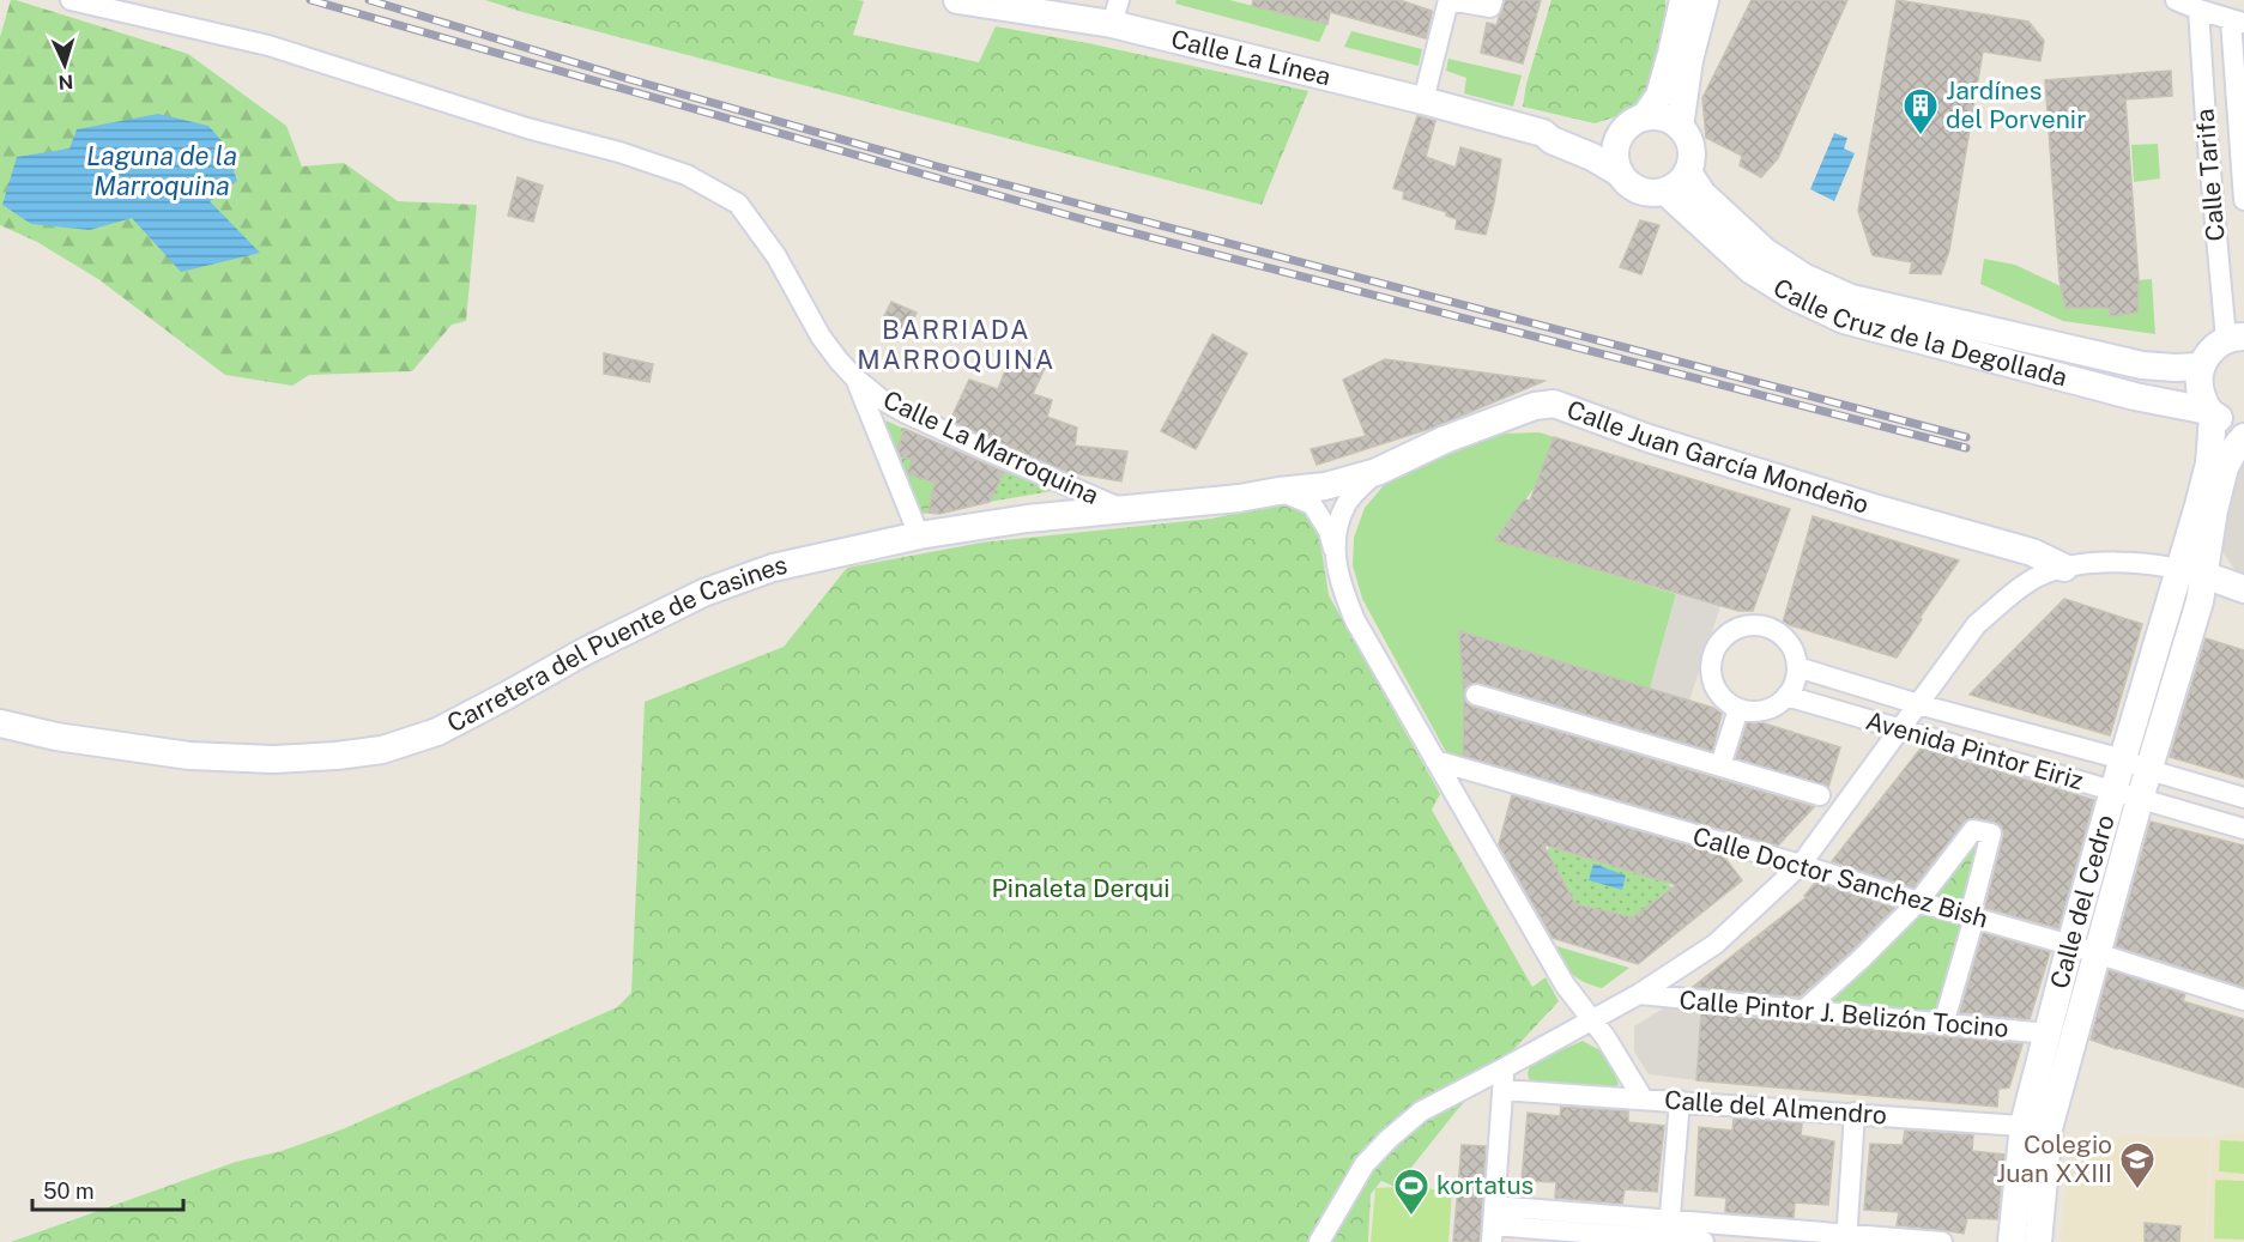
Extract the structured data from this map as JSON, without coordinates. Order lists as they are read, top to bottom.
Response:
{
  "streets": {
    "street": [
      "Calle La Línea",
      "Calle Tarifa",
      "Calle Cruz de la Degollada",
      "Calle La Marroquina",
      "Calle Juan García Mondeño",
      "Carretera del Puente de Casines",
      "Avenida Pintor Eiriz",
      "Calle Doctor Sanchez Bish",
      "Calle del Cedro",
      "Calle Pintor J. Belizón Tocino",
      "Calle del Almendro"
    ]
  },
  "crossings": [
    ["Calle La Línea", "Calle Cruz de la Degollada"],
    ["Calle La Marroquina", "Carretera del Puente de Casines"],
    ["Calle Juan García Mondeño", "Carretera del Puente de Casines"],
    ["Calle Juan García Mondeño", "Calle Doctor Sanchez Bish"],
    ["Calle Juan García Mondeño", "Calle del Almendro"],
    ["Avenida Pintor Eiriz", "Calle del Cedro"],
    ["Calle Doctor Sanchez Bish", "Calle del Cedro"],
    ["Calle del Cedro", "Calle Pintor J. Belizón Tocino"],
    ["Calle del Cedro", "Calle del Almendro"]
  ],
  "districts": ["BARRIADA MARROQUINA"],
  "water": ["Laguna de la Marroquina"],
  "parks": ["Pinaleta Derqui"],
  "places": {
    "building": ["Jardínes del Porvenir"],
    "school or university": ["Colegio Juan XXIII"],
    "sports": ["kortatus"]
  },
  "scale_bar": "50 m",
  "north": "bottom"
}
